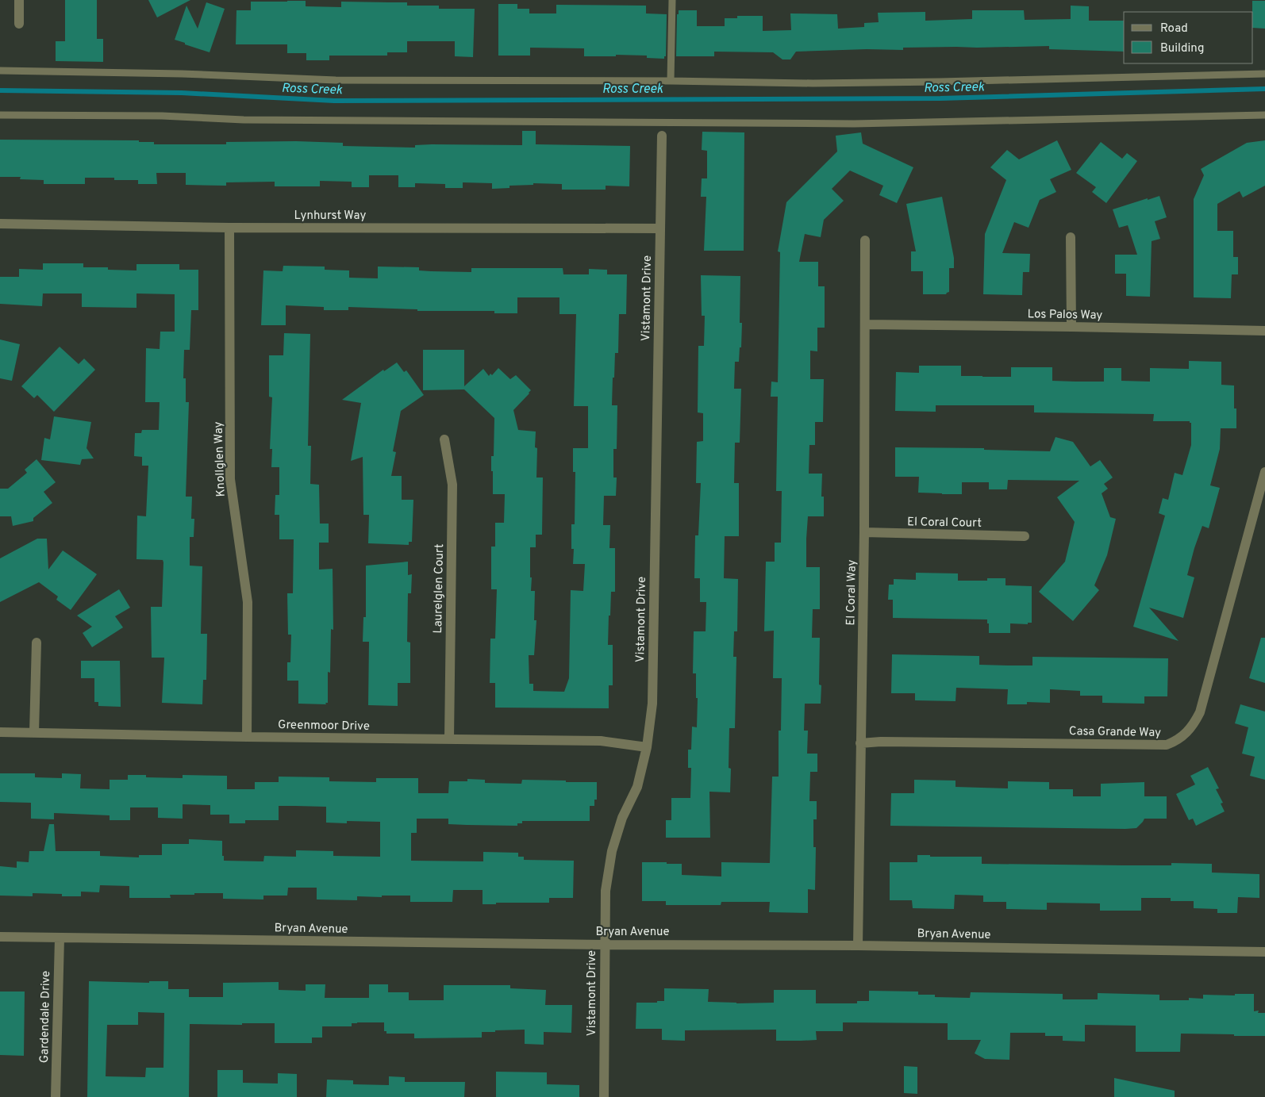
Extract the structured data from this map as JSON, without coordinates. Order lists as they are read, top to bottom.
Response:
{
  "streets": {
    "street": [
      "Lynhurst Way",
      "Vistamont Drive",
      "Los Palos Way",
      "Knollglen Way",
      "El Coral Court",
      "Laurelglen Court",
      "El Coral Way",
      "Greenmoor Drive",
      "Casa Grande Way",
      "Bryan Avenue",
      "Gardendale Drive"
    ]
  },
  "crossings": [
    ["Lynhurst Way", "Vistamont Drive"],
    ["Lynhurst Way", "Knollglen Way"],
    ["Vistamont Drive", "Greenmoor Drive"],
    ["Vistamont Drive", "Bryan Avenue"],
    ["Los Palos Way", "El Coral Way"],
    ["Knollglen Way", "Greenmoor Drive"],
    ["El Coral Court", "El Coral Way"],
    ["Laurelglen Court", "Greenmoor Drive"],
    ["El Coral Way", "Casa Grande Way"],
    ["El Coral Way", "Bryan Avenue"],
    ["Bryan Avenue", "Gardendale Drive"]
  ],
  "water": ["Ross Creek"],
  "legend": ["Road", "Building"]
}
